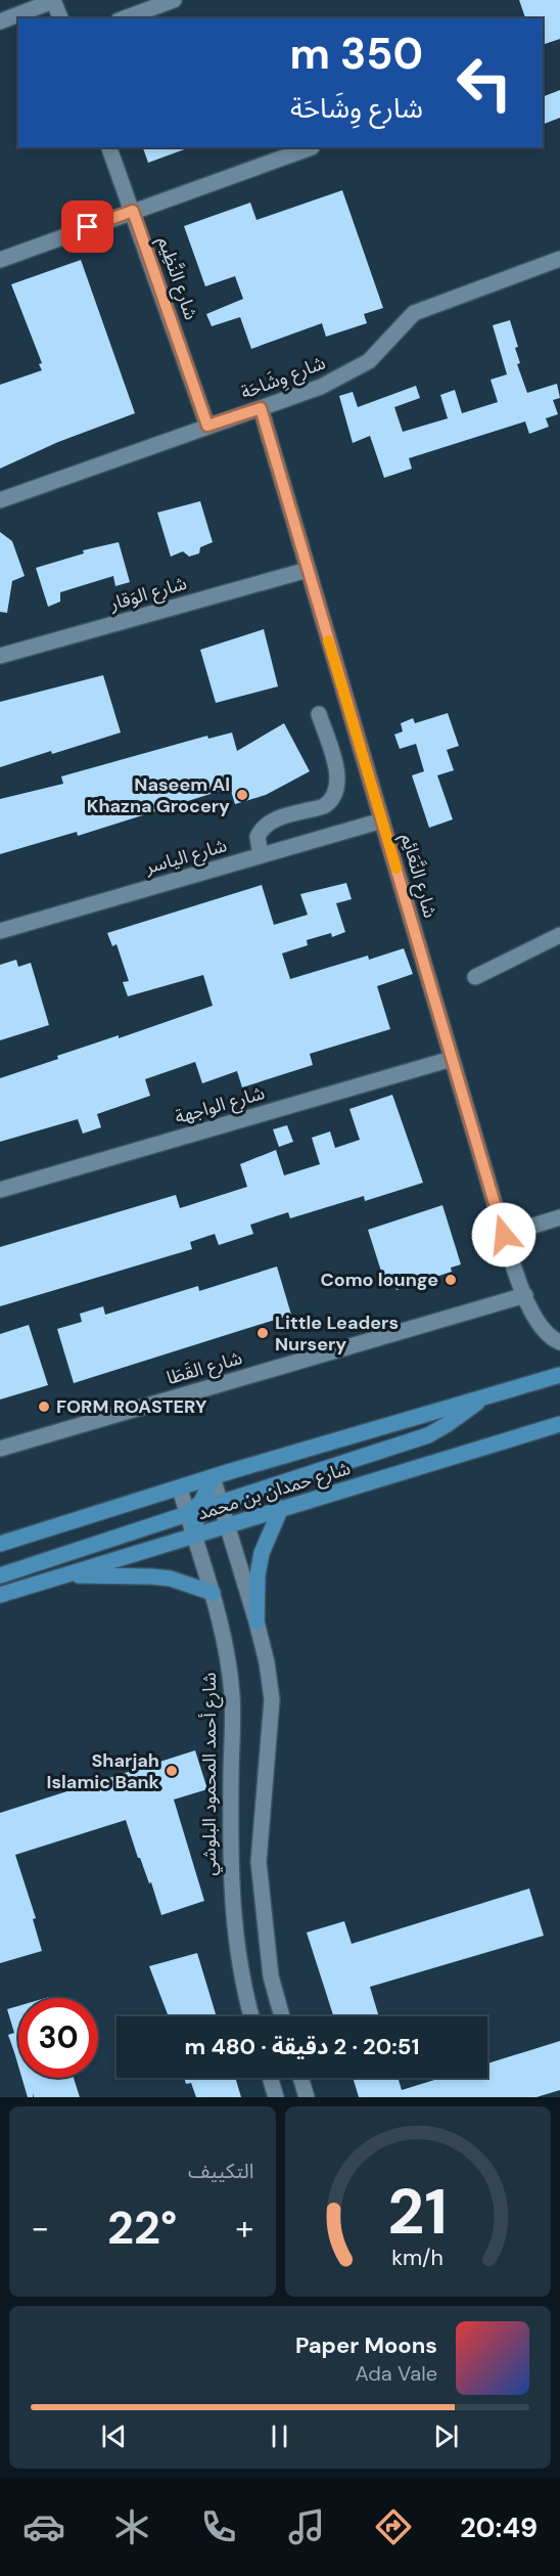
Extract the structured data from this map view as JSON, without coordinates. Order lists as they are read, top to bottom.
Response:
{
  "streets": {
    "main road": ["شارع حمدان بن محمد"],
    "street": [
      "شارع النَّظِيم",
      "شارع وِشَاحَة",
      "شارع الوَقار",
      "شارع الياسر",
      "شارع النَّعَائِم",
      "شارع الواجهة",
      "شارع القَطَا",
      "شارع أحمد المحمود البلوشي"
    ]
  },
  "crossings": [
    ["شارع النَّظِيم", "شارع وِشَاحَة"],
    ["شارع وِشَاحَة", "شارع النَّعَائِم"],
    ["شارع الوَقار", "شارع النَّعَائِم"],
    ["شارع الياسر", "شارع النَّعَائِم"],
    ["شارع النَّعَائِم", "شارع الواجهة"],
    ["شارع النَّعَائِم", "شارع القَطَا"],
    ["شارع حمدان بن محمد", "شارع أحمد المحمود البلوشي"]
  ],
  "places": [
    "Naseem Al Khazna Grocery",
    "Como lounge",
    "Little Leaders Nursery",
    "FORM ROASTERY",
    "Sharjah Islamic Bank"
  ],
  "page": {
    "turn": ["350 m", "شارع وِشَاحَة"],
    "limit": "30",
    "trip": "20:51 · 2 دقيقة · 480 m",
    "tile": "التكييف",
    "heat": ["−", "22°", "+"],
    "song": ["Paper Moons", "Ada Vale"],
    "tabs": "20:49",
    "gauge": ["21", "km/h"]
  }
}
